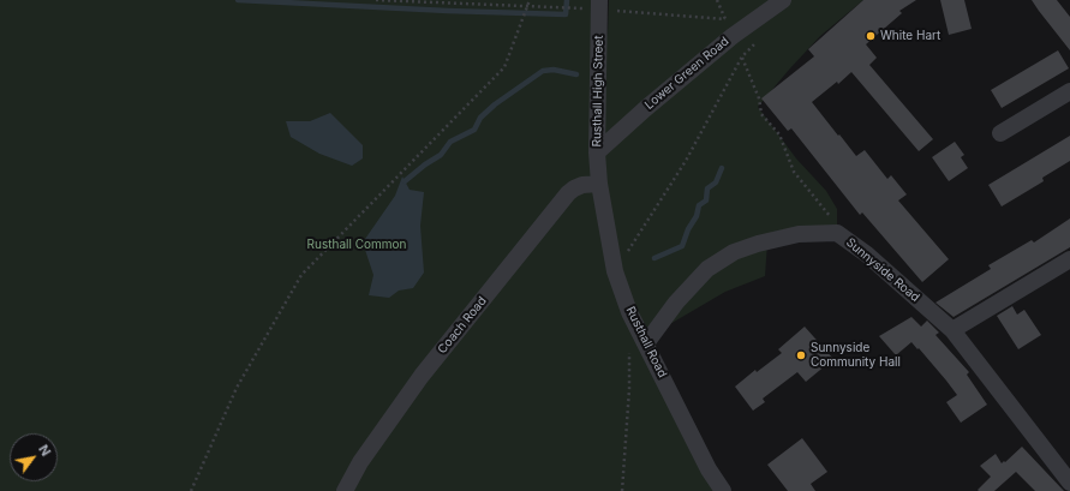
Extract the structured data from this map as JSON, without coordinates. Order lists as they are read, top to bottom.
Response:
{
  "streets": {
    "street": [
      "Lower Green Road",
      "Rusthall High Street",
      "Sunnyside Road",
      "Coach Road",
      "Rusthall Road"
    ]
  },
  "crossings": [
    ["Lower Green Road", "Rusthall High Street"],
    ["Rusthall High Street", "Coach Road"],
    ["Rusthall High Street", "Rusthall Road"],
    ["Sunnyside Road", "Rusthall Road"],
    ["Coach Road", "Rusthall Road"]
  ],
  "parks": ["Rusthall Common"],
  "places": ["White Hart", "Sunnyside Community Hall"],
  "north": "top right"
}
